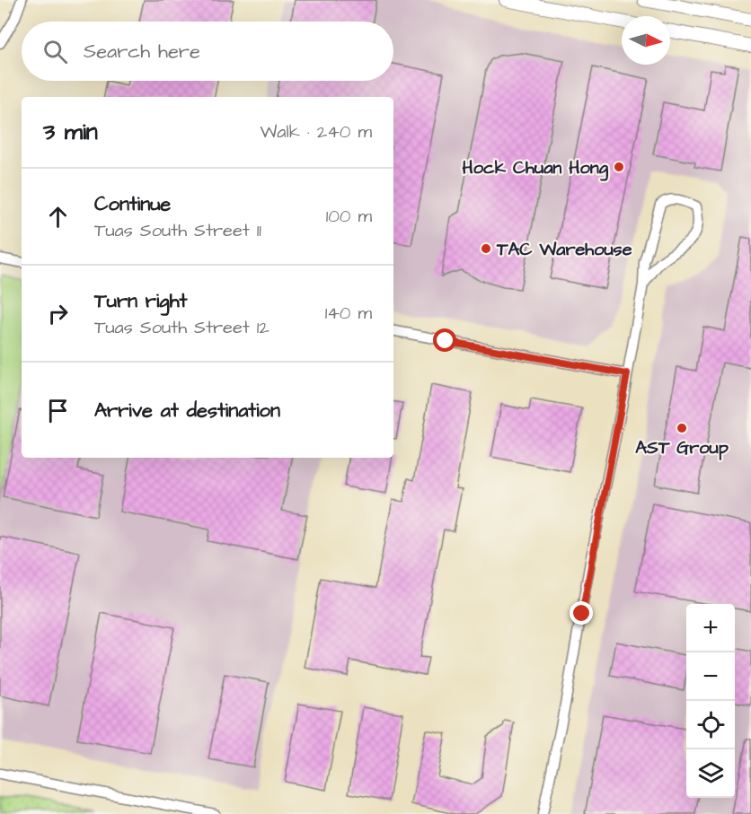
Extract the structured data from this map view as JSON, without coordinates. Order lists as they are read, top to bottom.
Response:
{
  "places": ["Hock Chuan Hong", "TAC Warehouse", "AST Group"],
  "north": "right",
  "page": {
    "search": "Search here",
    "heading": ["3 min", "Walk · 240 m"],
    "list": [
      ["Continue", "Tuas South Street 11", "100 m"],
      ["Turn right", "Tuas South Street 12", "140 m"],
      "Arrive at destination"
    ],
    "map_buttons": ["+", "−"]
  }
}
